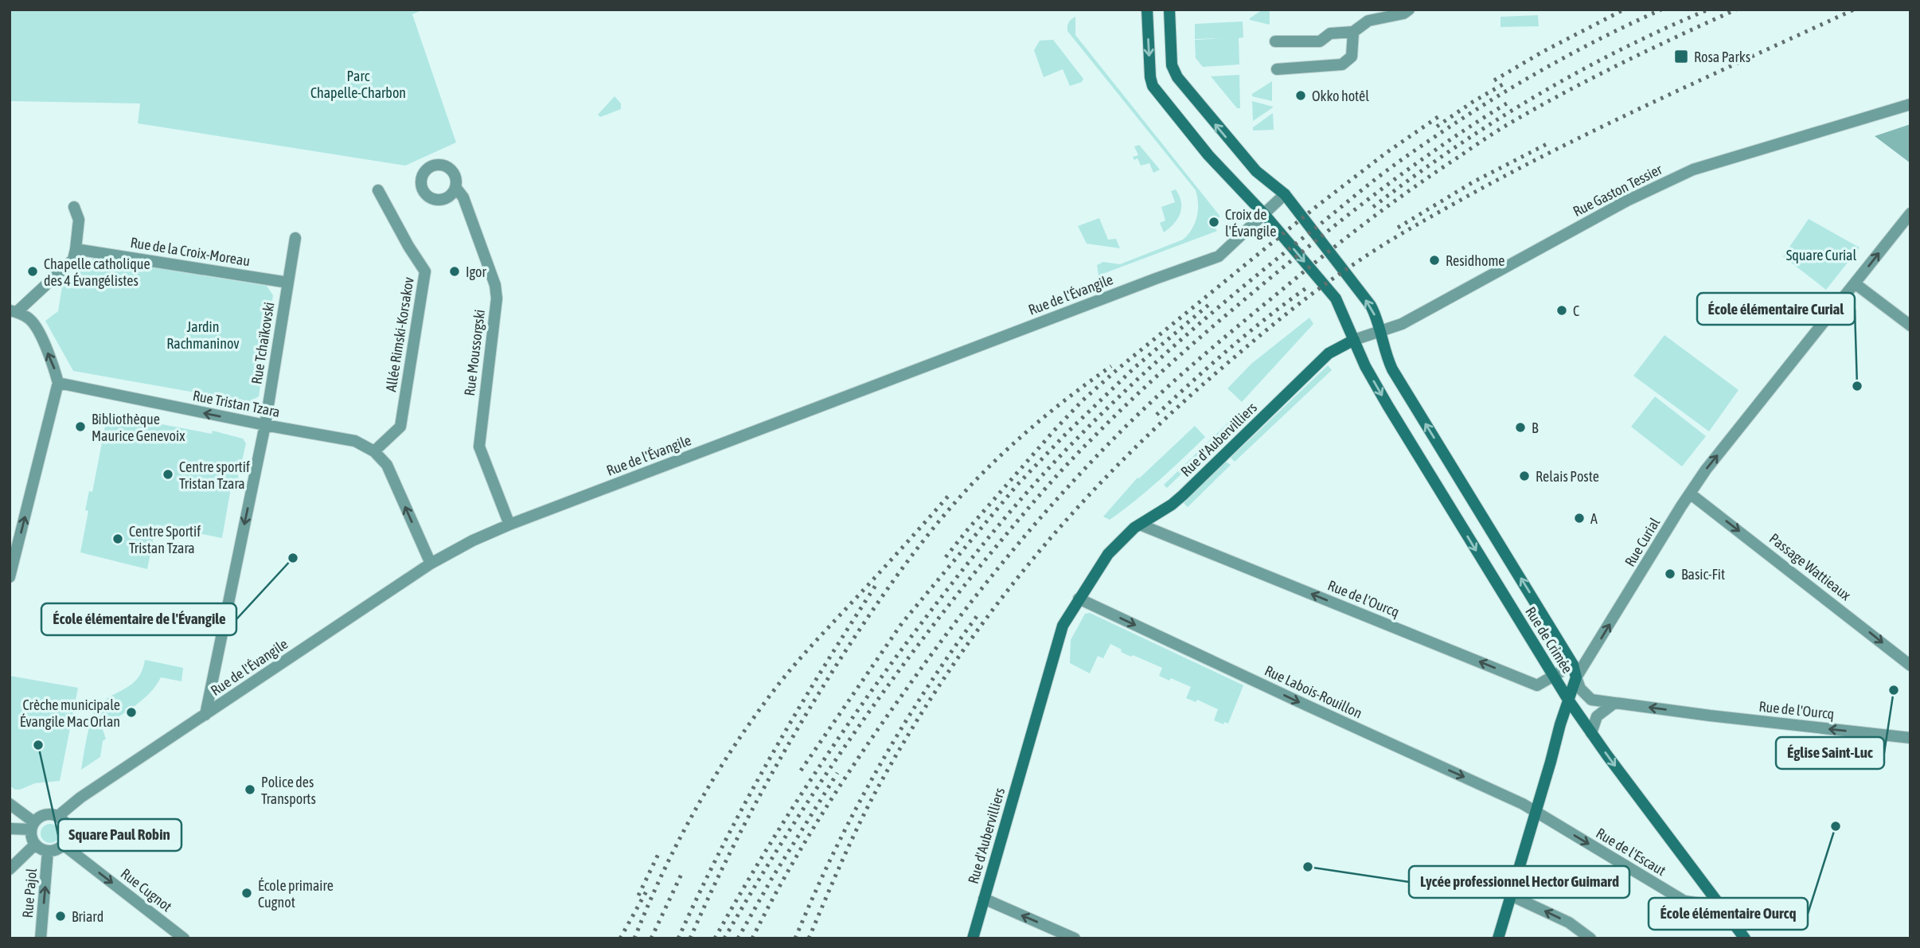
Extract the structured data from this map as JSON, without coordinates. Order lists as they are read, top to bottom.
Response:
{
  "streets": {
    "main road": ["Rue d'Aubervilliers", "Rue Curial", "Rue de Crimée"],
    "street": [
      "Rue Gaston Tessier",
      "Rue de la Croix-Moreau",
      "Rue de l'Évangile",
      "Allée Rimski-Korsakov",
      "Rue Tchaïkovski",
      "Rue Moussorgski",
      "Rue Tristan Tzara",
      "Passage Wattieaux",
      "Rue de l'Ourcq",
      "Rue Labois-Rouillon",
      "Rue de l'Escaut",
      "Rue Cugnot",
      "Rue Pajol"
    ]
  },
  "crossings": [
    ["Rue Gaston Tessier", "Rue d'Aubervilliers"],
    ["Rue Gaston Tessier", "Rue de Crimée"],
    ["Rue de la Croix-Moreau", "Rue Tchaïkovski"],
    ["Rue de l'Évangile", "Rue Tchaïkovski"],
    ["Rue de l'Évangile", "Rue Moussorgski"],
    ["Rue de l'Évangile", "Rue Tristan Tzara"],
    ["Rue de l'Évangile", "Rue Cugnot"],
    ["Rue de l'Évangile", "Rue Pajol"],
    ["Allée Rimski-Korsakov", "Rue Tristan Tzara"],
    ["Rue Tchaïkovski", "Rue Tristan Tzara"],
    ["Rue d'Aubervilliers", "Rue de l'Ourcq"],
    ["Rue d'Aubervilliers", "Rue de Crimée"],
    ["Rue d'Aubervilliers", "Rue Labois-Rouillon"],
    ["Rue Curial", "Passage Wattieaux"],
    ["Rue Curial", "Rue de l'Ourcq"],
    ["Rue Curial", "Rue de Crimée"],
    ["Rue Curial", "Rue Labois-Rouillon"],
    ["Rue Curial", "Rue de l'Escaut"],
    ["Rue de l'Ourcq", "Rue de Crimée"],
    ["Rue de Crimée", "Rue de l'Escaut"],
    ["Rue Labois-Rouillon", "Rue de l'Escaut"],
    ["Rue Cugnot", "Rue Pajol"]
  ],
  "one_way": [
    "Rue Tchaïkovski",
    "Rue Tristan Tzara",
    "Rue Curial",
    "Passage Wattieaux",
    "Rue de l'Ourcq",
    "Rue Labois-Rouillon",
    "Rue Cugnot",
    "Rue Pajol"
  ],
  "parks": ["Parc Chapelle-Charbon", "Square Curial", "Jardin Rachmaninov"],
  "places": {
    "transit": ["Rosa Parks"],
    "other": [
      "Okko hotêl",
      "Croix de l'Évangile",
      "Residhome",
      "Chapelle catholique des 4 Évangélistes",
      "Igor",
      "C",
      "École élémentaire Curial",
      "Bibliothèque Maurice Genevoix",
      "B",
      "Centre sportif Tristan Tzara",
      "Relais Poste",
      "A",
      "Centre Sportif Tristan Tzara",
      "École élémentaire de l'Évangile",
      "Basic-Fit",
      "Église Saint-Luc",
      "Crèche municipale Évangile Mac Orlan",
      "Square Paul Robin",
      "Police des Transports",
      "École élémentaire Ourcq",
      "Lycée professionnel Hector Guimard",
      "École primaire Cugnot",
      "Briard"
    ]
  }
}
